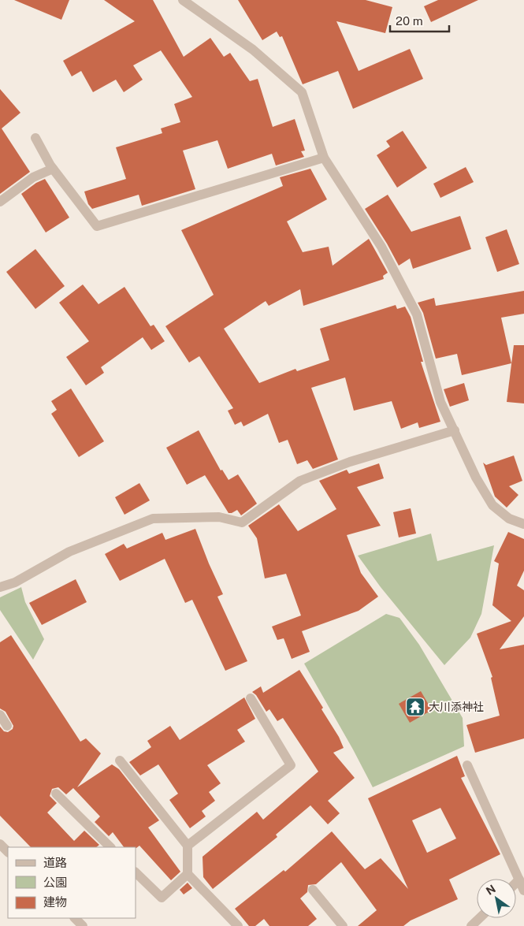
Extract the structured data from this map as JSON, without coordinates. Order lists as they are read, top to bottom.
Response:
{
  "places": {
    "temple": ["大川添神社"]
  },
  "legend": ["道路", "公園", "建物"],
  "scale_bar": "20 m",
  "north": "top left"
}
